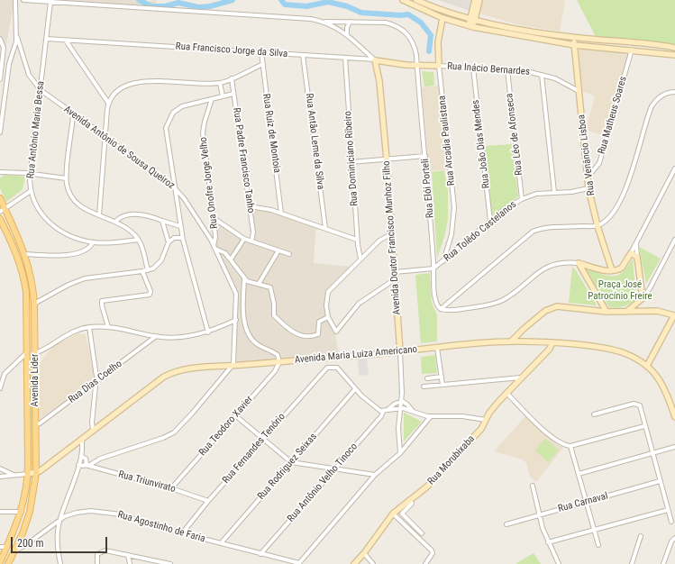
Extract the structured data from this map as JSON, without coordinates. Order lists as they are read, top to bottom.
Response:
{
  "streets": {
    "main road": ["Avenida Líder"],
    "street": [
      "Rua Francisco Jorge da Silva",
      "Rua Inácio Bernardes",
      "Rua Matheus Soares",
      "Rua Antônio Maria Bessa",
      "Rua Ruiz de Montoia",
      "Rua Léo de Afonseca",
      "Rua Arcadia Paulistana",
      "Rua Antão Leme da Silva",
      "Rua João Dias Mendes",
      "Avenida Antônio de Sousa Queiroz",
      "Rua Venâncio Lisboa",
      "Rua Dominiciano Ribeiro",
      "Rua Padre Francisco Tanho",
      "Rua Onofre Jorge Velho",
      "Rua Elói Porteli",
      "Rua Tolêdo Castelanos",
      "Avenida Doutor Francisco Munhoz Filho",
      "Avenida Maria Luiza Americano",
      "Rua Dias Coelho",
      "Rua Teodoro Xavier",
      "Rua Fernandes Tenório",
      "Rua Morubixaba",
      "Rua Rodriguez Seixas",
      "Rua Triunvirato",
      "Rua Antônio Velho Tinoco",
      "Rua Carnaval",
      "Rua Agostinho de Faria"
    ]
  },
  "crossings": [
    ["Rua Francisco Jorge da Silva", "Rua Inácio Bernardes"],
    ["Rua Francisco Jorge da Silva", "Rua Antônio Maria Bessa"],
    ["Rua Francisco Jorge da Silva", "Rua Ruiz de Montoia"],
    ["Rua Francisco Jorge da Silva", "Rua Antão Leme da Silva"],
    ["Rua Francisco Jorge da Silva", "Rua Dominiciano Ribeiro"],
    ["Rua Francisco Jorge da Silva", "Rua Elói Porteli"],
    ["Rua Francisco Jorge da Silva", "Avenida Doutor Francisco Munhoz Filho"],
    ["Rua Inácio Bernardes", "Rua Léo de Afonseca"],
    ["Rua Inácio Bernardes", "Rua Arcadia Paulistana"],
    ["Rua Inácio Bernardes", "Rua João Dias Mendes"],
    ["Rua Inácio Bernardes", "Rua Venâncio Lisboa"],
    ["Rua Inácio Bernardes", "Rua Elói Porteli"],
    ["Rua Matheus Soares", "Rua Venâncio Lisboa"],
    ["Rua Antônio Maria Bessa", "Avenida Antônio de Sousa Queiroz"],
    ["Rua Léo de Afonseca", "Rua Tolêdo Castelanos"],
    ["Rua Arcadia Paulistana", "Rua Tolêdo Castelanos"],
    ["Rua João Dias Mendes", "Rua Tolêdo Castelanos"],
    ["Avenida Antônio de Sousa Queiroz", "Rua Onofre Jorge Velho"],
    ["Avenida Antônio de Sousa Queiroz", "Avenida Maria Luiza Americano"],
    ["Rua Venâncio Lisboa", "Rua Tolêdo Castelanos"],
    ["Rua Elói Porteli", "Rua Tolêdo Castelanos"],
    ["Rua Tolêdo Castelanos", "Avenida Doutor Francisco Munhoz Filho"],
    ["Avenida Doutor Francisco Munhoz Filho", "Avenida Maria Luiza Americano"],
    ["Avenida Maria Luiza Americano", "Avenida Líder"],
    ["Avenida Maria Luiza Americano", "Rua Teodoro Xavier"],
    ["Avenida Maria Luiza Americano", "Rua Morubixaba"],
    ["Avenida Líder", "Rua Dias Coelho"],
    ["Avenida Líder", "Rua Agostinho de Faria"],
    ["Rua Teodoro Xavier", "Rua Triunvirato"],
    ["Rua Fernandes Tenório", "Rua Rodriguez Seixas"],
    ["Rua Fernandes Tenório", "Rua Triunvirato"],
    ["Rua Fernandes Tenório", "Rua Agostinho de Faria"],
    ["Rua Rodriguez Seixas", "Rua Agostinho de Faria"],
    ["Rua Antônio Velho Tinoco", "Rua Agostinho de Faria"]
  ],
  "parks": ["Praça José Patrocínio Freire"],
  "scale_bar": "200 m"
}
